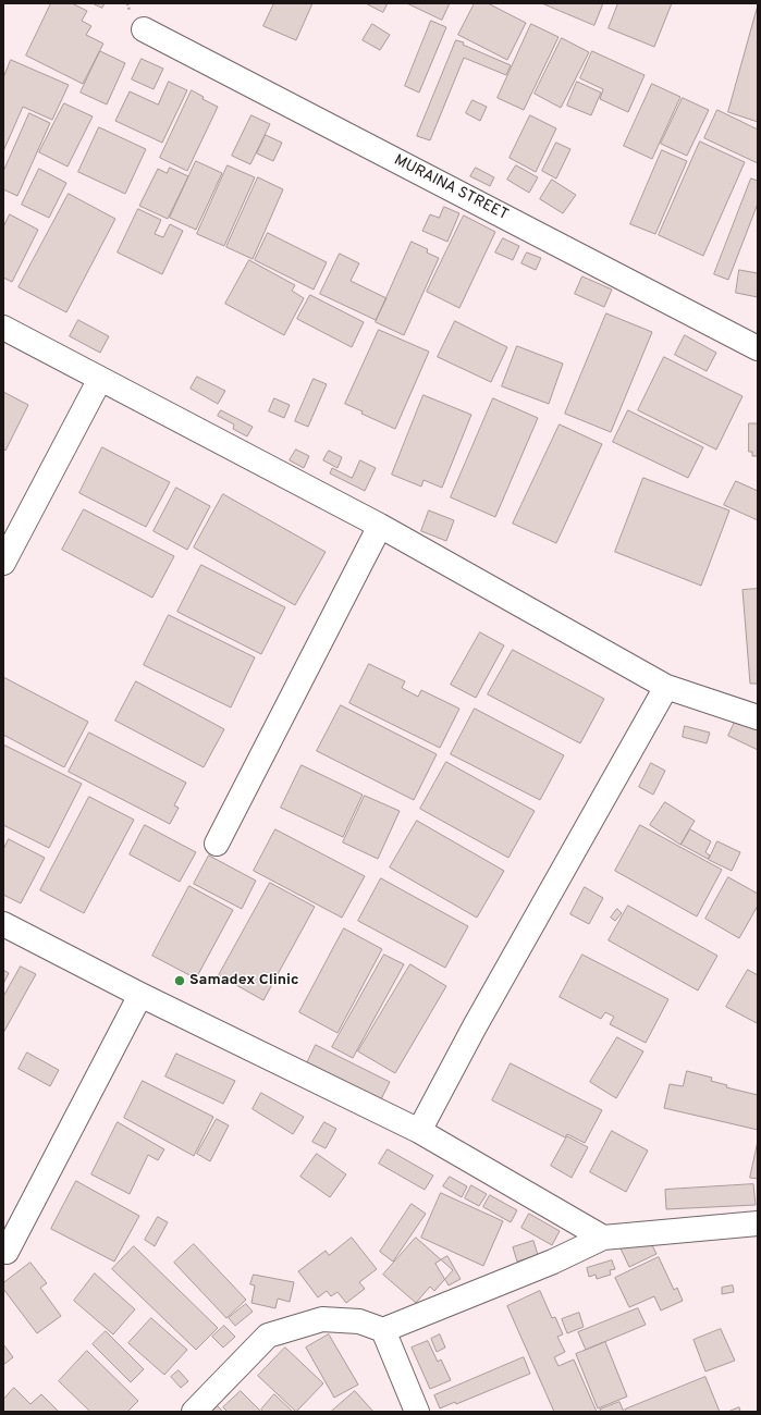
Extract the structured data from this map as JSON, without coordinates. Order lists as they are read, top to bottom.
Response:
{
  "streets": {
    "street": ["MURAINA STREET"]
  },
  "places": ["Samadex Clinic"]
}
